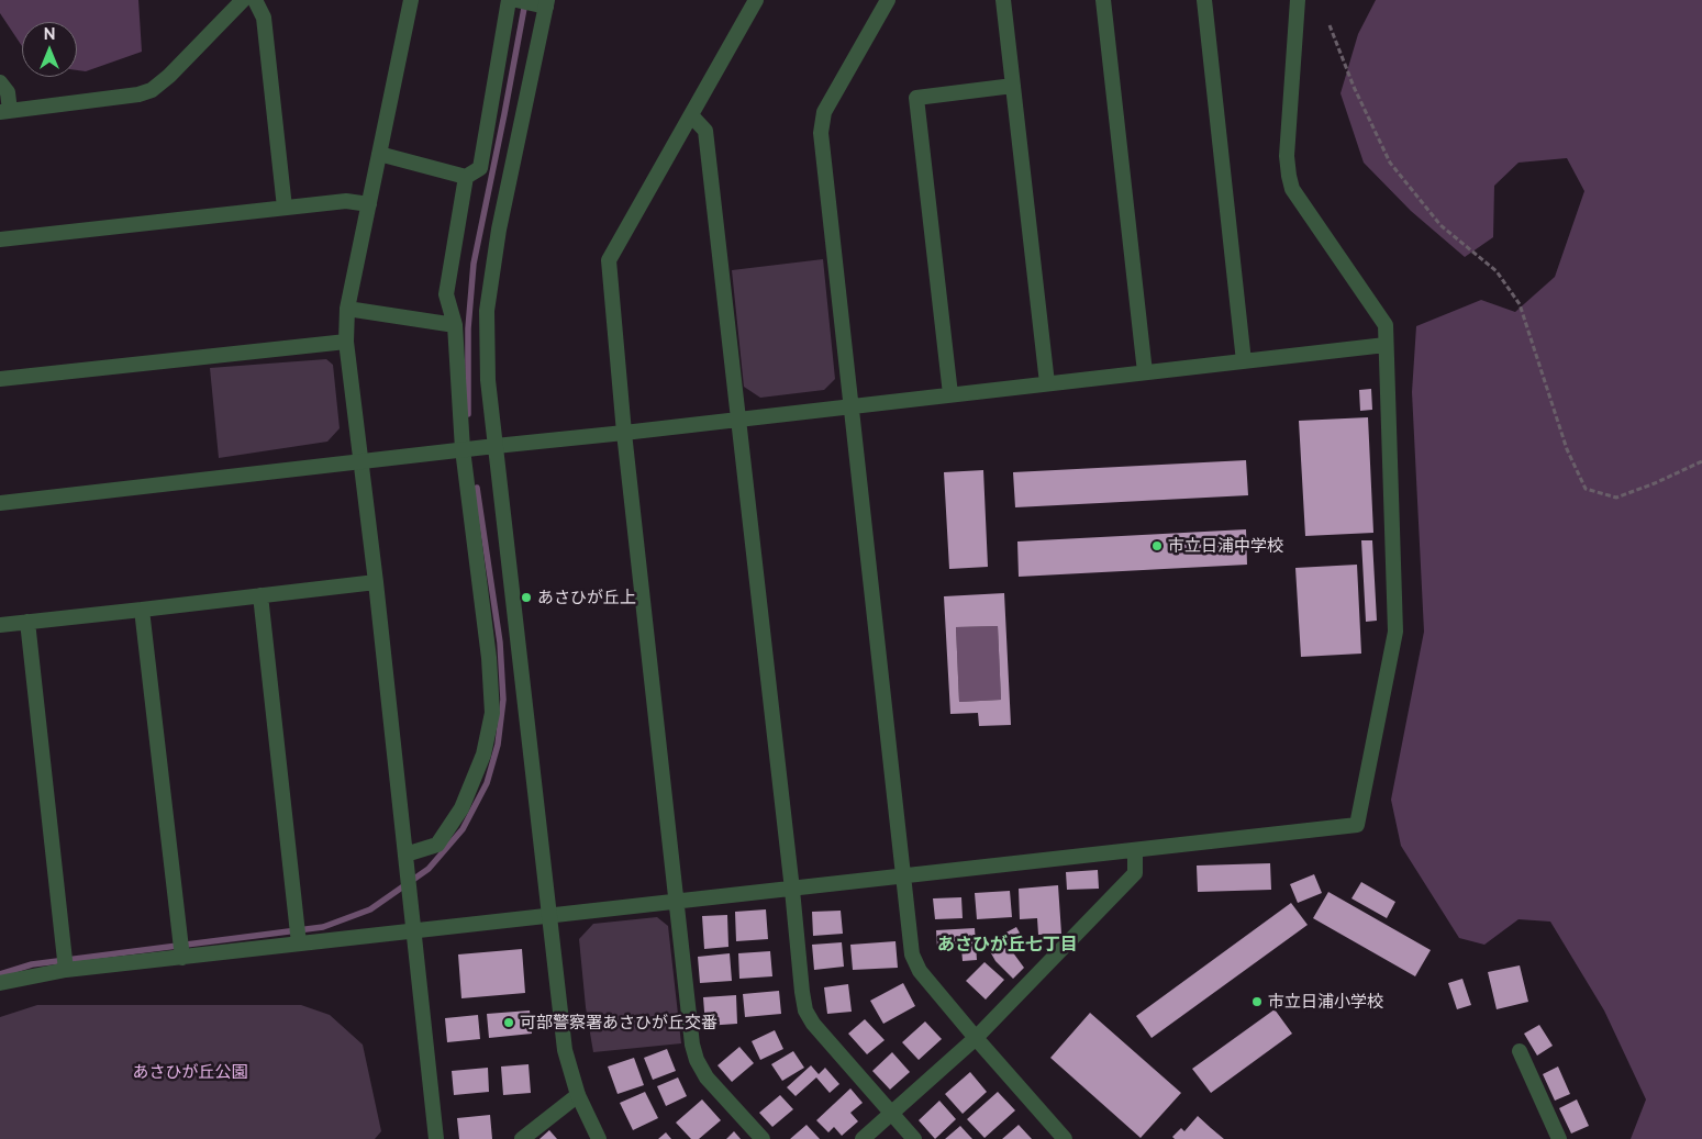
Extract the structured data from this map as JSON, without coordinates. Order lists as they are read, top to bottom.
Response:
{
  "districts": ["あさひが丘七丁目"],
  "parks": ["あさひが丘公園"],
  "places": [
    "市立日浦中学校",
    "あさひが丘上",
    "市立日浦小学校",
    "可部警察署あさひが丘交番"
  ],
  "north": "top"
}
